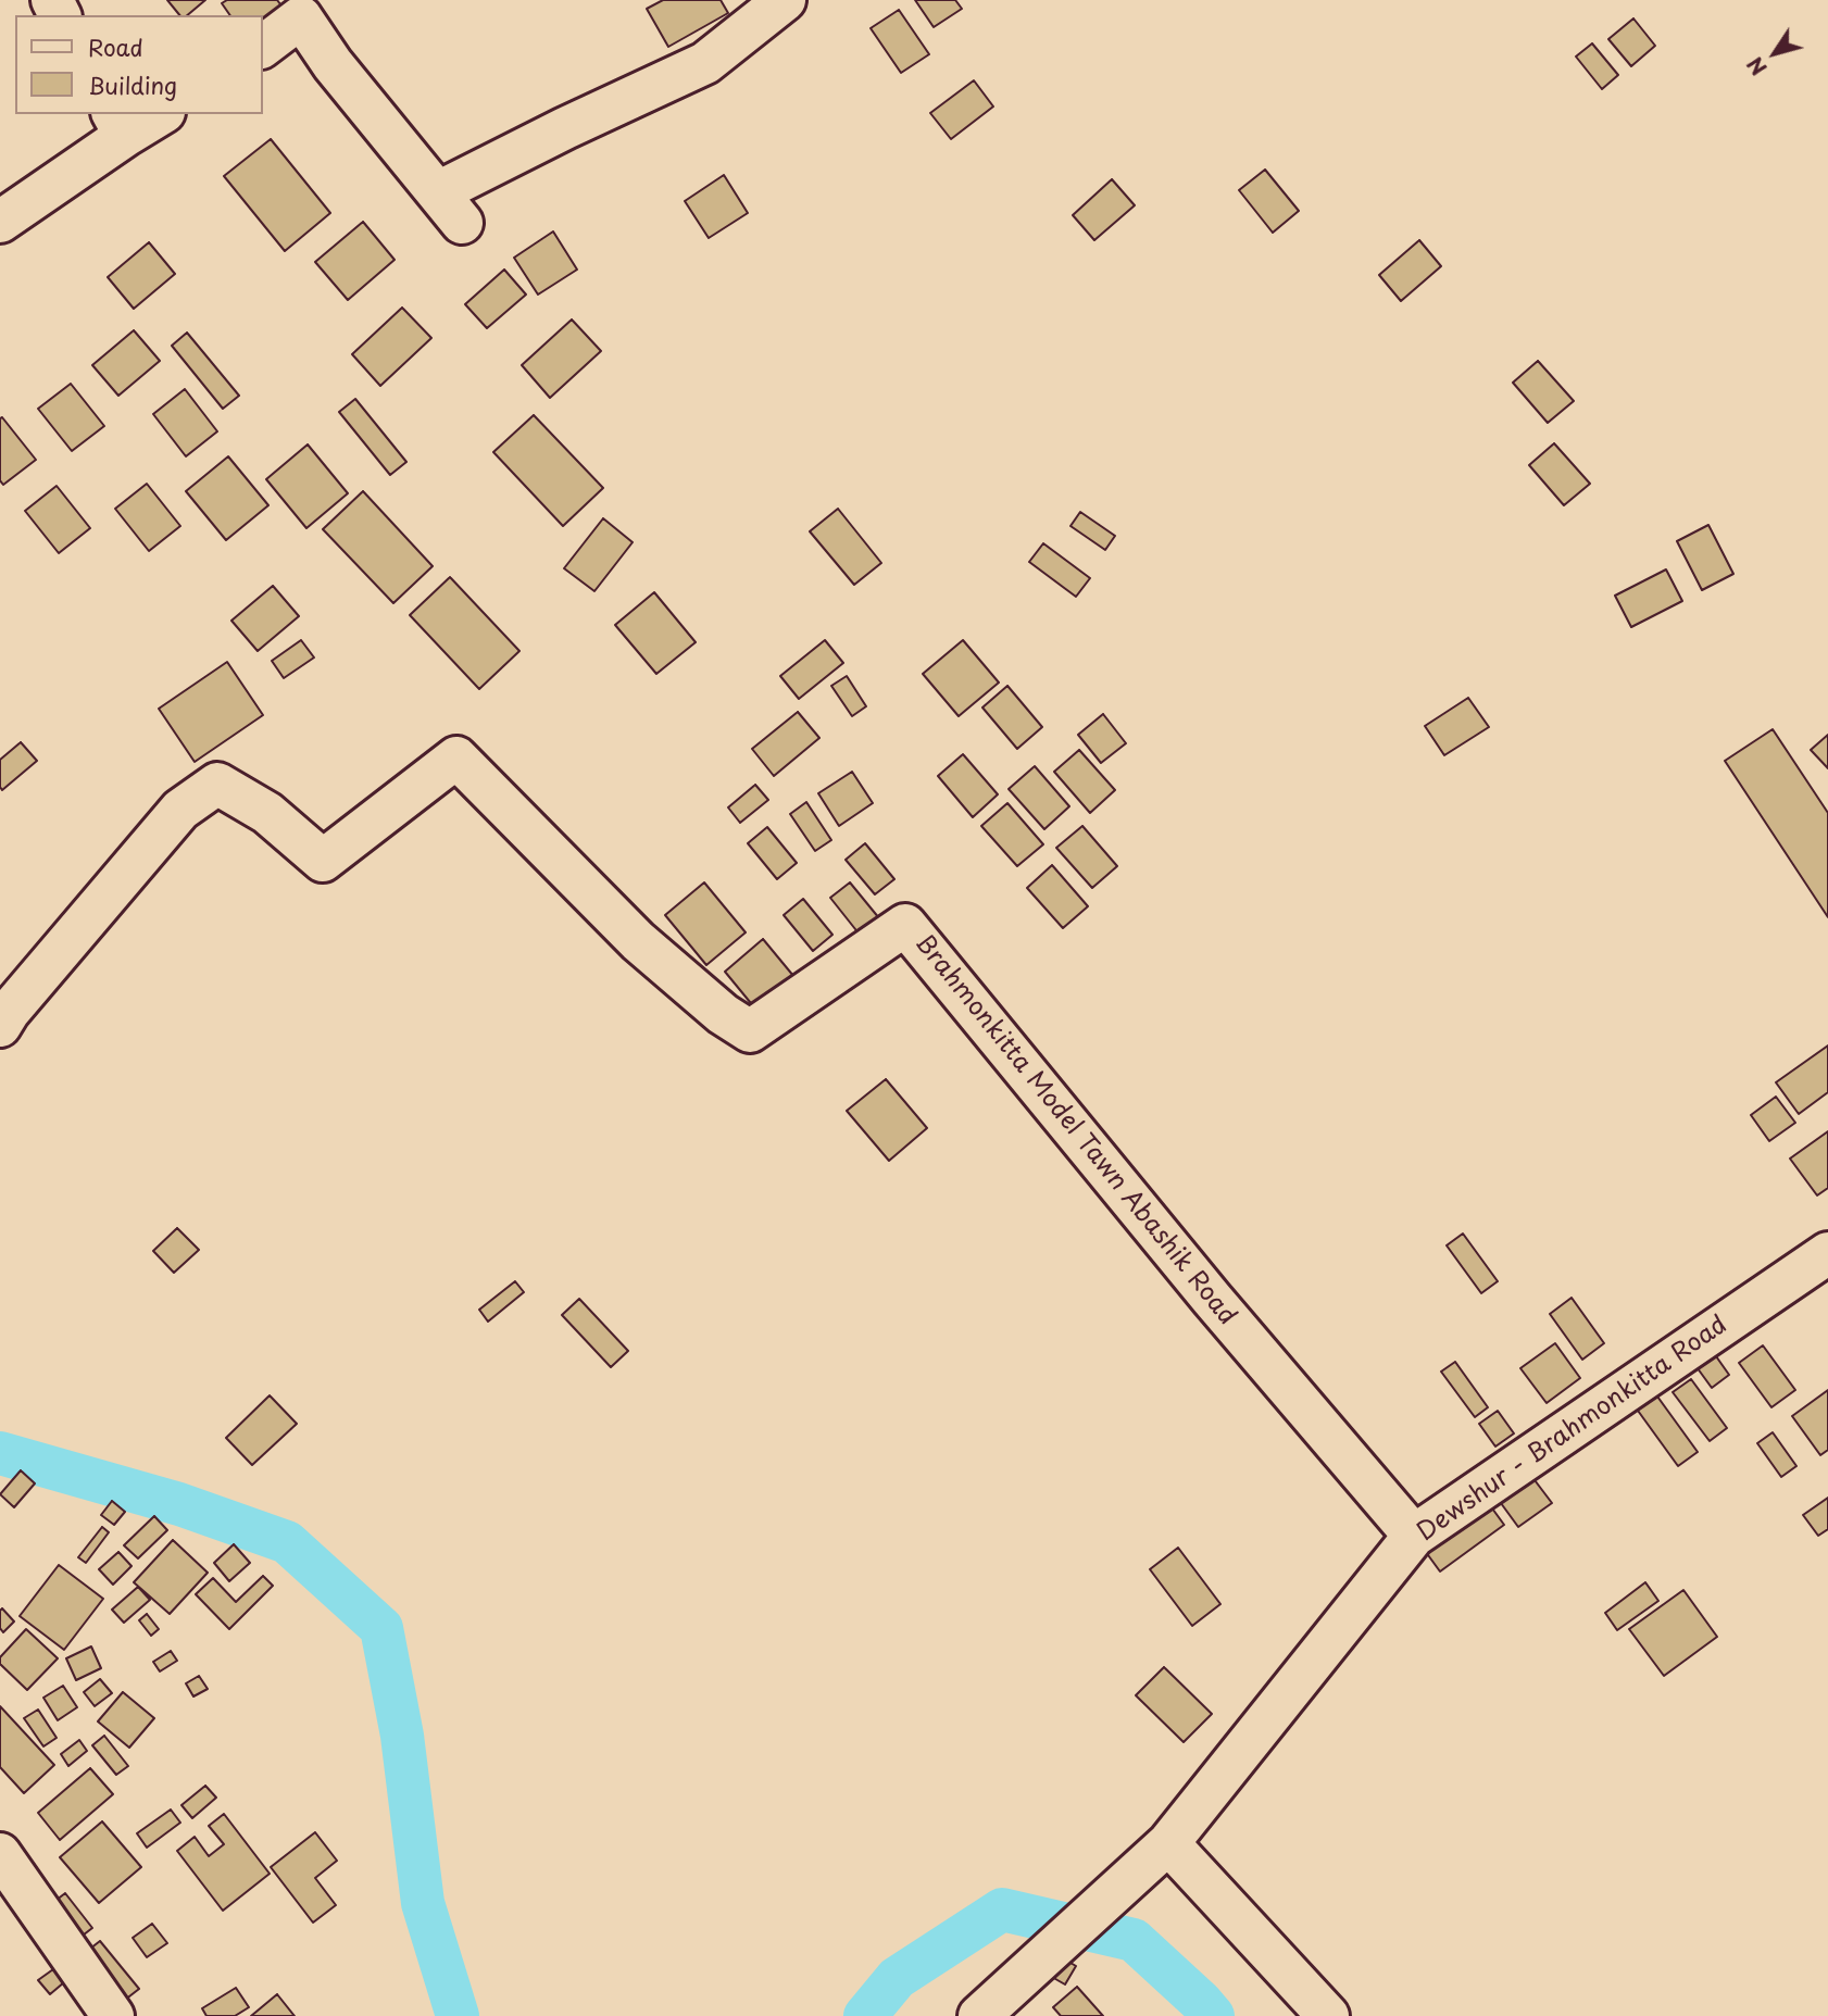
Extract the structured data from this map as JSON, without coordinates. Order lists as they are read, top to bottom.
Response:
{
  "streets": {
    "street": ["Brahmonkitta Model Tawn Abashik Road", "Dewshur - Brahmonkitta Road"]
  },
  "crossings": [
    ["Brahmonkitta Model Tawn Abashik Road", "Dewshur - Brahmonkitta Road"]
  ],
  "legend": ["Road", "Building"],
  "north": "bottom left"
}
